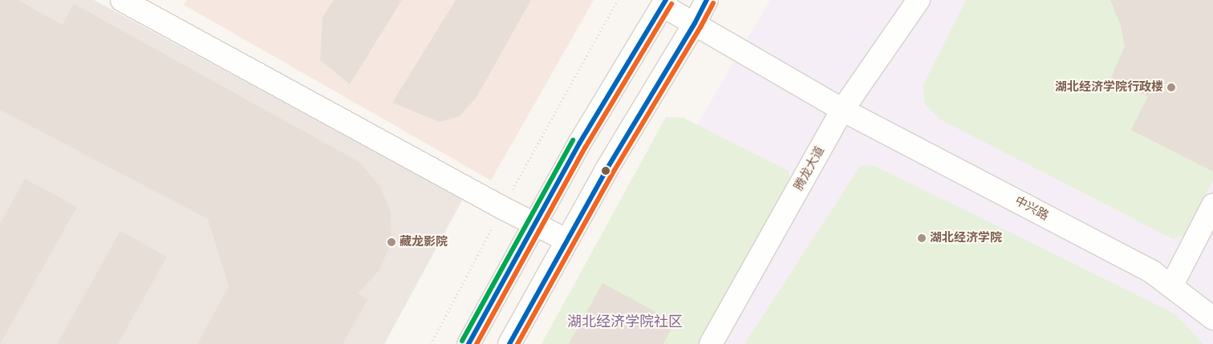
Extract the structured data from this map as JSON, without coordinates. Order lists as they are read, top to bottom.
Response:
{
  "streets": {
    "street": ["腾龙大道", "中兴路"]
  },
  "crossings": [
    ["腾龙大道", "中兴路"]
  ],
  "districts": ["湖北经济学院社区"],
  "places": ["湖北经济学院行政楼", "湖北经济学院", "藏龙影院"]
}
